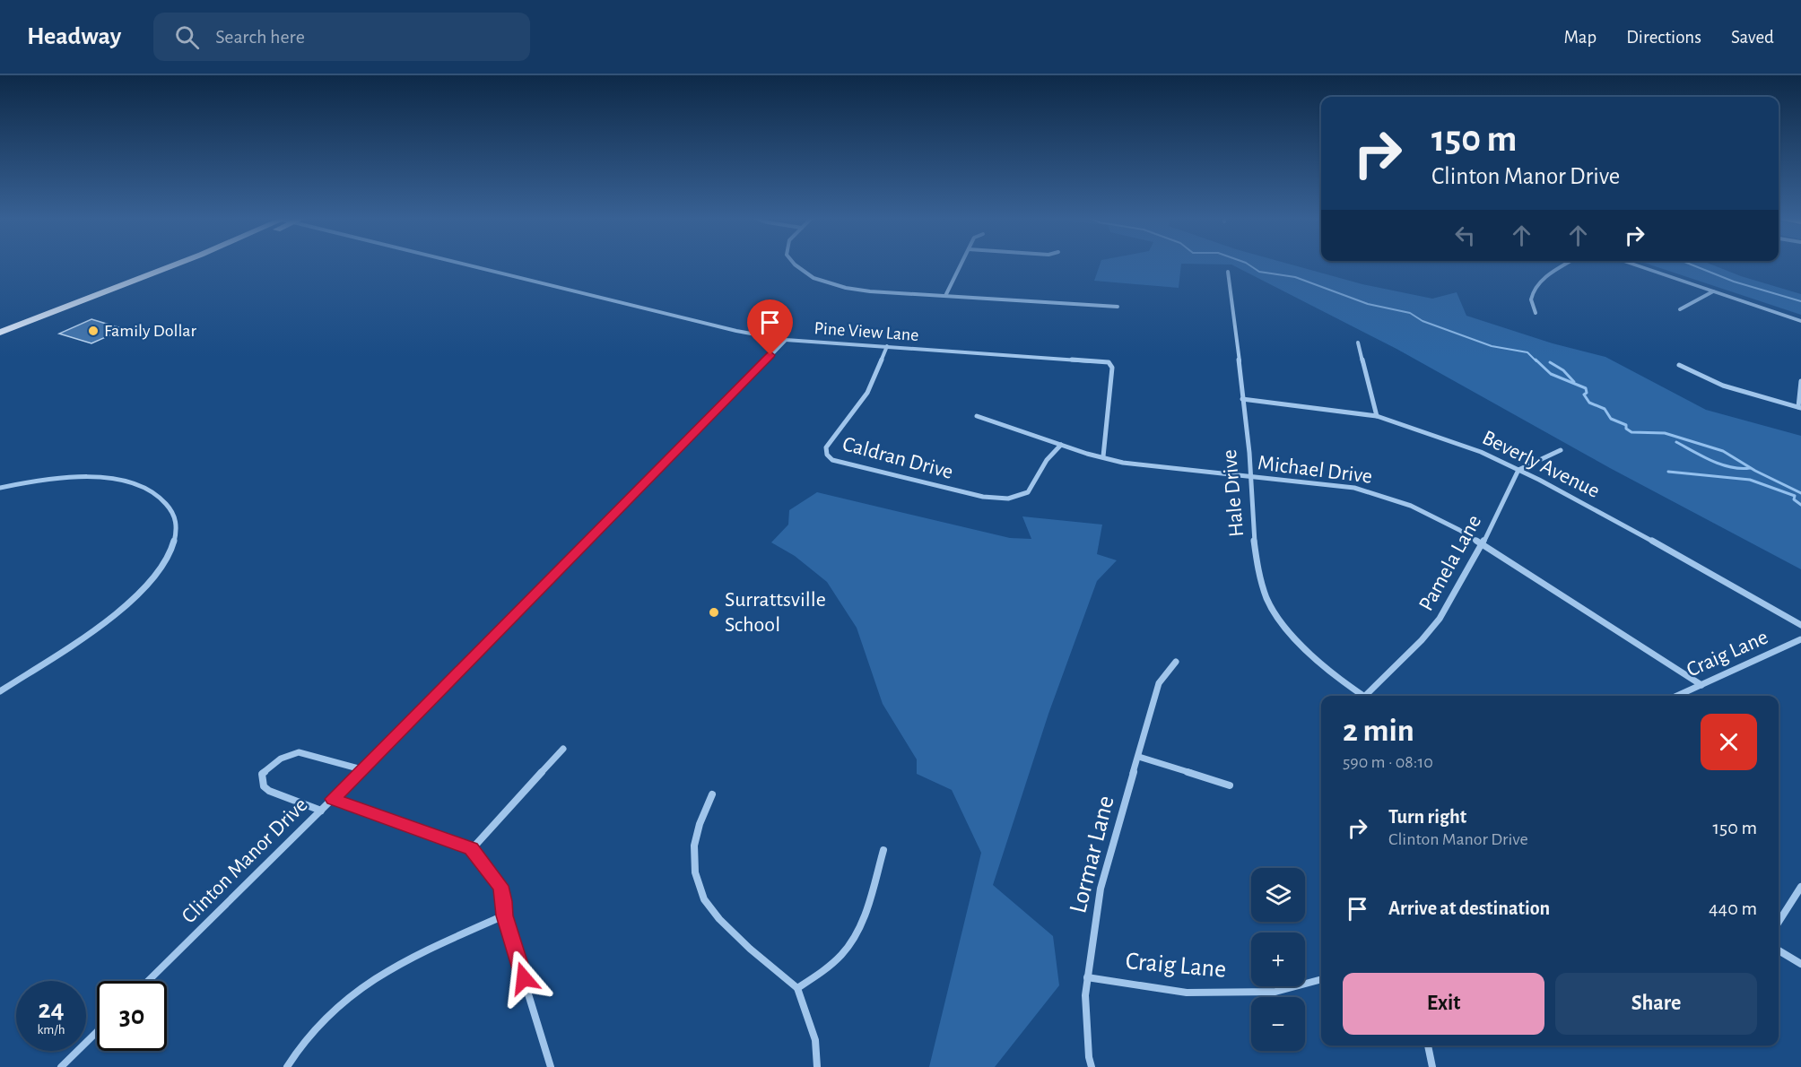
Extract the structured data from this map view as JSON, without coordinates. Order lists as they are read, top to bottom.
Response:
{
  "streets": {
    "street": [
      "Pine View Lane",
      "Caldran Drive",
      "Beverly Avenue",
      "Michael Drive",
      "Hale Drive",
      "Pamela Lane",
      "Craig Lane",
      "Lormar Lane",
      "Clinton Manor Drive"
    ]
  },
  "crossings": [
    ["Pine View Lane", "Caldran Drive"],
    ["Pine View Lane", "Michael Drive"],
    ["Pine View Lane", "Clinton Manor Drive"],
    ["Caldran Drive", "Michael Drive"],
    ["Beverly Avenue", "Hale Drive"],
    ["Beverly Avenue", "Pamela Lane"],
    ["Michael Drive", "Hale Drive"],
    ["Michael Drive", "Pamela Lane"],
    ["Michael Drive", "Craig Lane"],
    ["Craig Lane", "Lormar Lane"]
  ],
  "places": ["Family Dollar", "Surrattsville School"],
  "page": {
    "header": "Headway",
    "search": "Search here",
    "nav": ["Map", "Directions", "Saved"],
    "turn": ["150 m", "Clinton Manor Drive"],
    "heading": ["2 min", "590 m · 08:10"],
    "list": [
      {
        "name": "Turn right",
        "note": "Clinton Manor Drive",
        "value": "150 m"
      },
      {
        "name": "Arrive at destination",
        "value": "440 m"
      }
    ],
    "map_buttons": ["+", "−"],
    "buttons": ["Exit", "Share"],
    "speed": "24 km/h",
    "limit": "30"
  }
}
